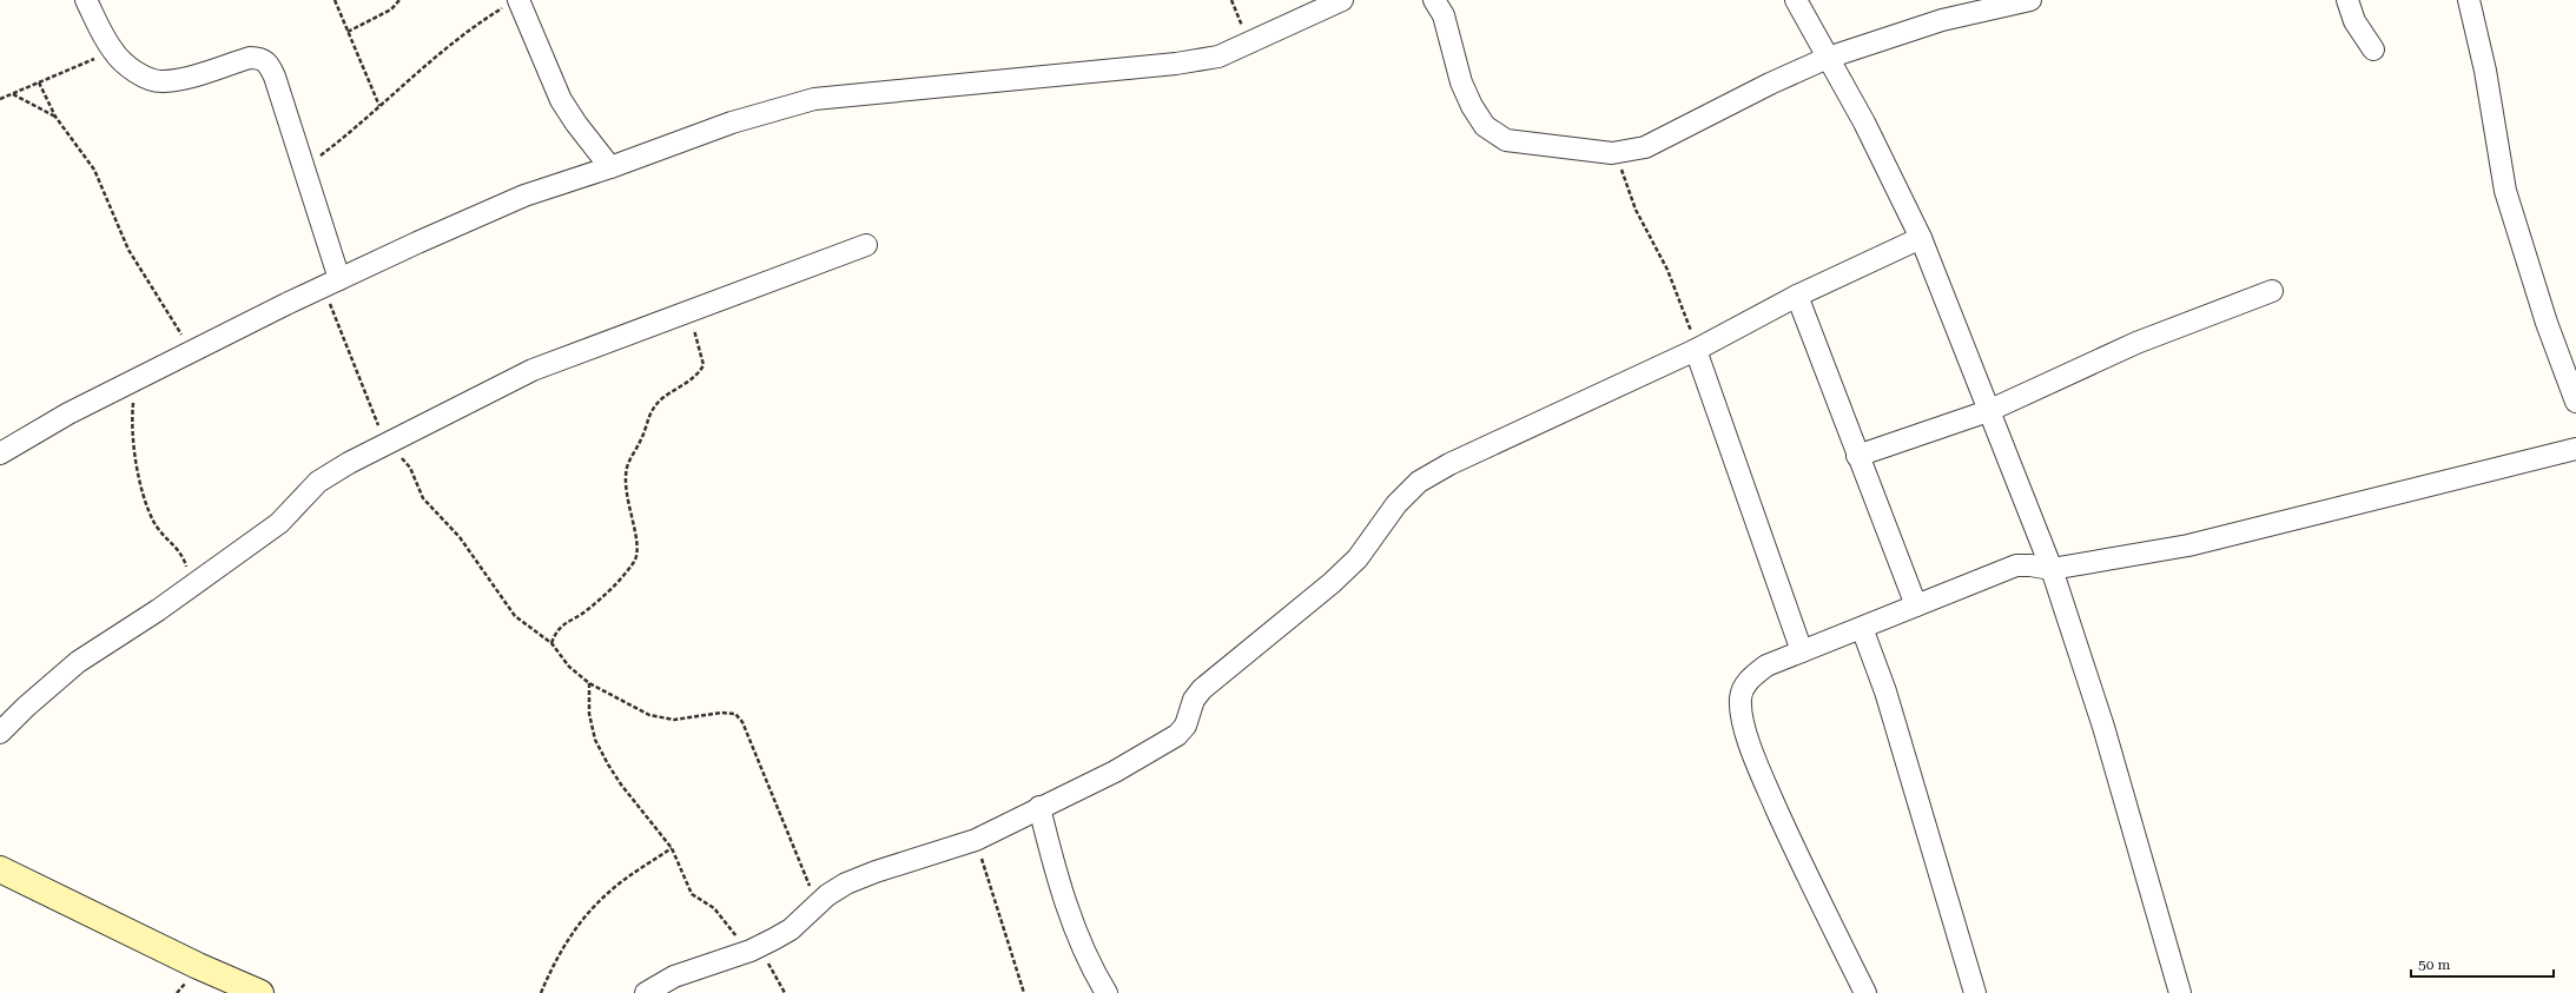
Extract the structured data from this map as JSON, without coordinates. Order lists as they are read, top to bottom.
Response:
{
  "scale_bar": "50 m"
}
